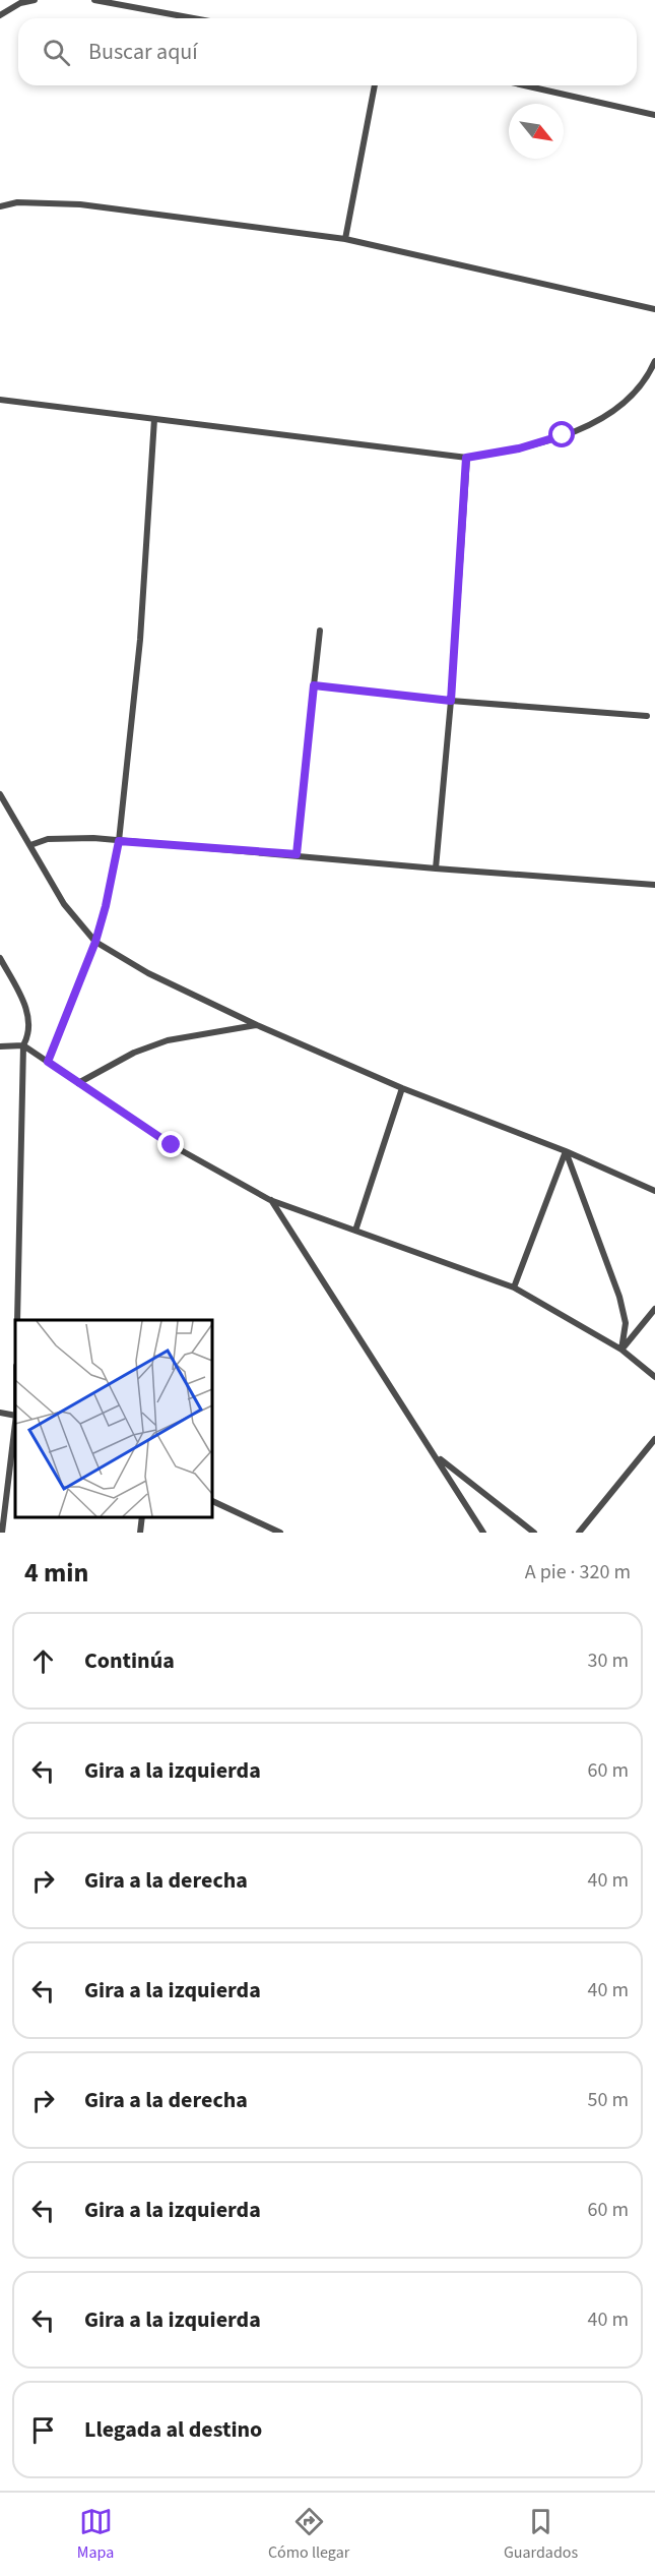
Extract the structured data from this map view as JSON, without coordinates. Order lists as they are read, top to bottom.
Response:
{
  "north": "bottom right",
  "page": {
    "search": "Buscar aquí",
    "heading": ["4 min", "A pie · 320 m"],
    "list": [
      ["Continúa", "30 m"],
      ["Gira a la izquierda", "60 m"],
      ["Gira a la derecha", "40 m"],
      ["Gira a la izquierda", "40 m"],
      ["Gira a la derecha", "50 m"],
      ["Gira a la izquierda", "60 m"],
      ["Gira a la izquierda", "40 m"],
      "Llegada al destino"
    ],
    "nav": ["Mapa", "Cómo llegar", "Guardados"]
  }
}
